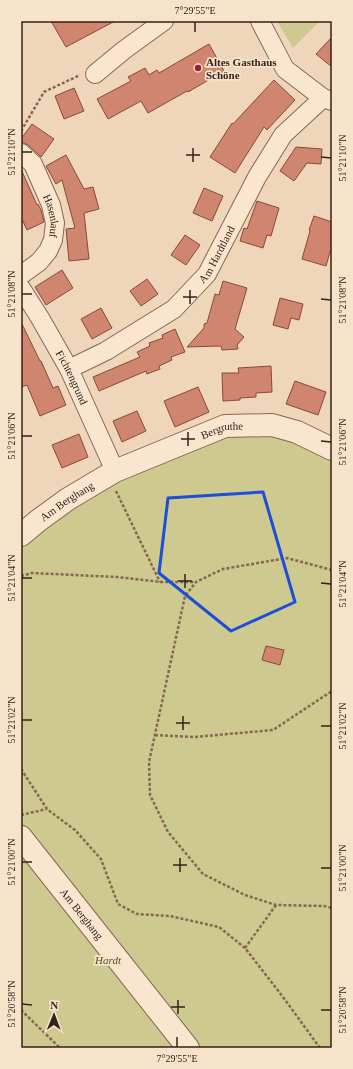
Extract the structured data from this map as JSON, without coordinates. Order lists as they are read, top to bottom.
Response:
{
  "streets": {
    "street": [
      "Hasenlauf",
      "Am Hardtland",
      "Fichtengrund",
      "Bergruthe",
      "Am Berghang"
    ]
  },
  "crossings": [
    ["Am Hardtland", "Fichtengrund"],
    ["Fichtengrund", "Bergruthe"],
    ["Fichtengrund", "Am Berghang"],
    ["Bergruthe", "Am Berghang"]
  ],
  "parks": ["Hardt"],
  "places": ["Altes Gasthaus Schöne"],
  "north": "top",
  "coordinates": [
    "7°29'55\"E",
    "51°21'10\"N",
    "51°21'08\"N",
    "51°21'06\"N",
    "51°21'04\"N",
    "51°21'02\"N",
    "51°21'00\"N",
    "51°20'58\"N"
  ]
}
